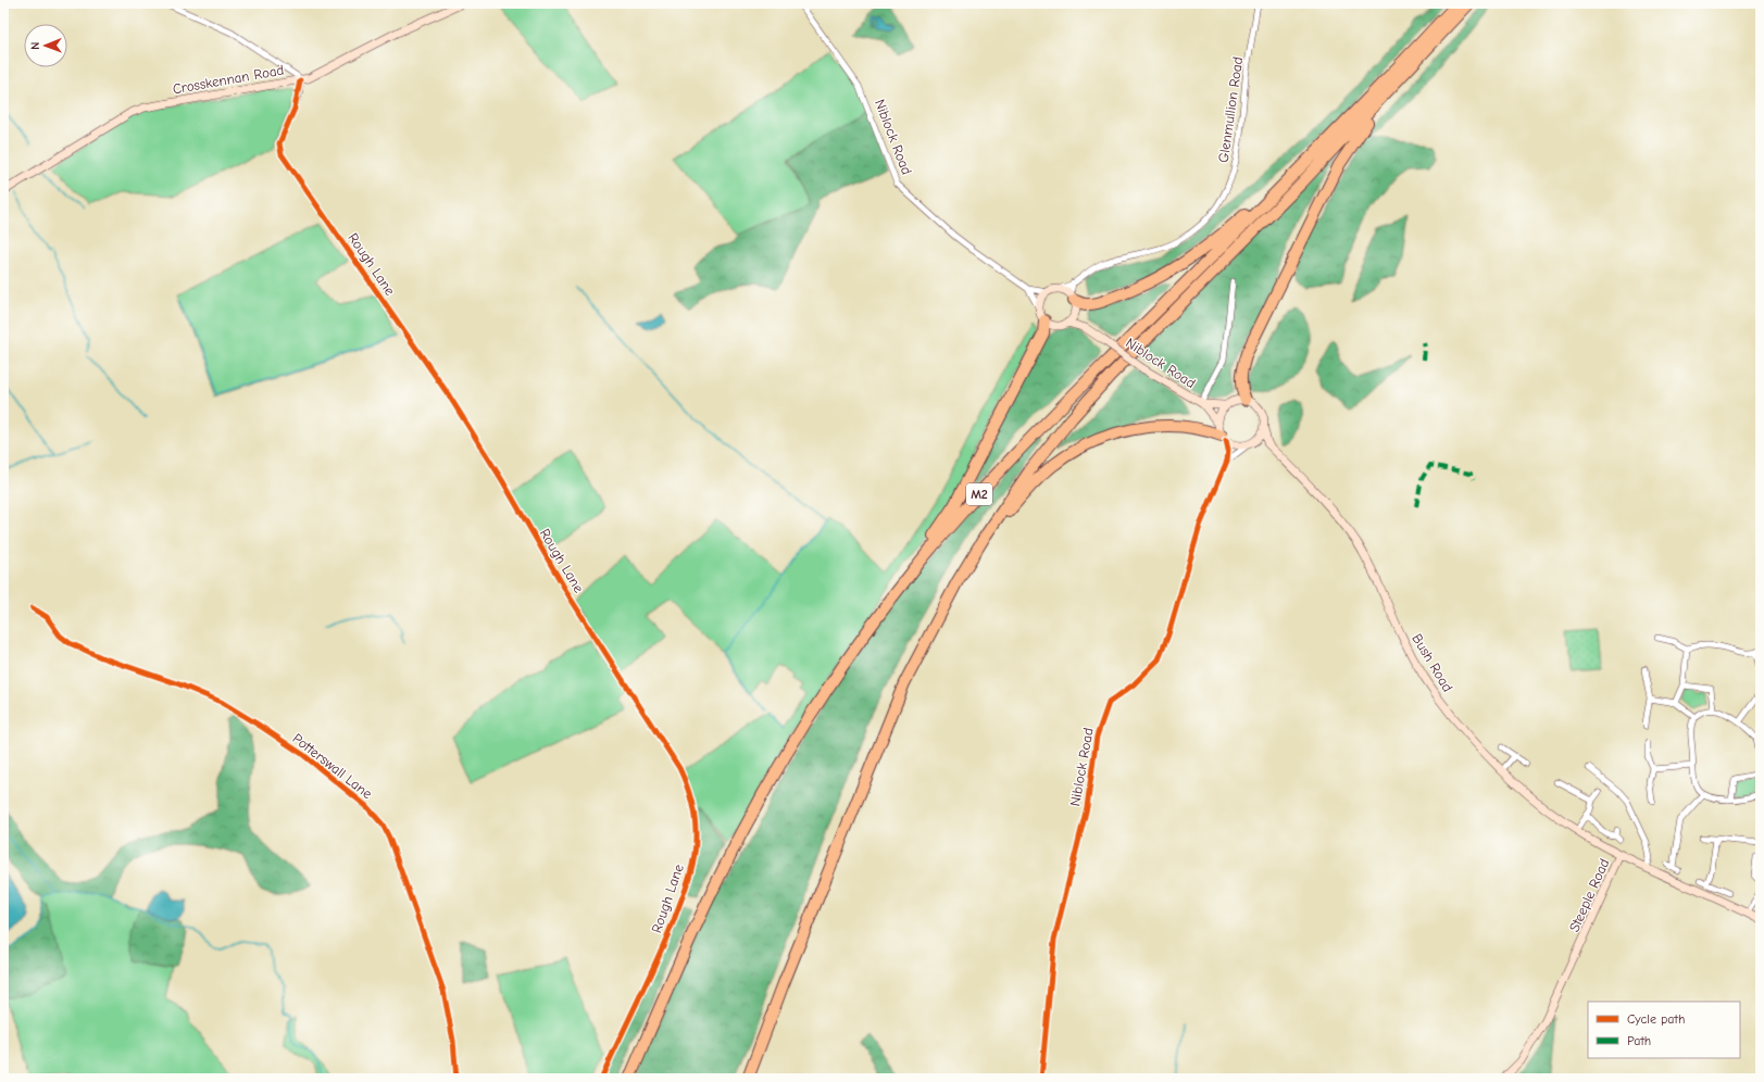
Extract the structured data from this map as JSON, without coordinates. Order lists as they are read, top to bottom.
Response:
{
  "streets": {
    "highway": ["M2"],
    "main road": [
      "Crosskennan Road",
      "Niblock Road",
      "Bush Road",
      "Steeple Road"
    ],
    "street": ["Glenmullion Road", "Rough Lane", "Potterswall Lane"]
  },
  "crossings": [
    ["Crosskennan Road", "Rough Lane"],
    ["Glenmullion Road", "Niblock Road"],
    ["Bush Road", "Steeple Road"]
  ],
  "legend": ["Cycle path", "Path"],
  "north": "left"
}
